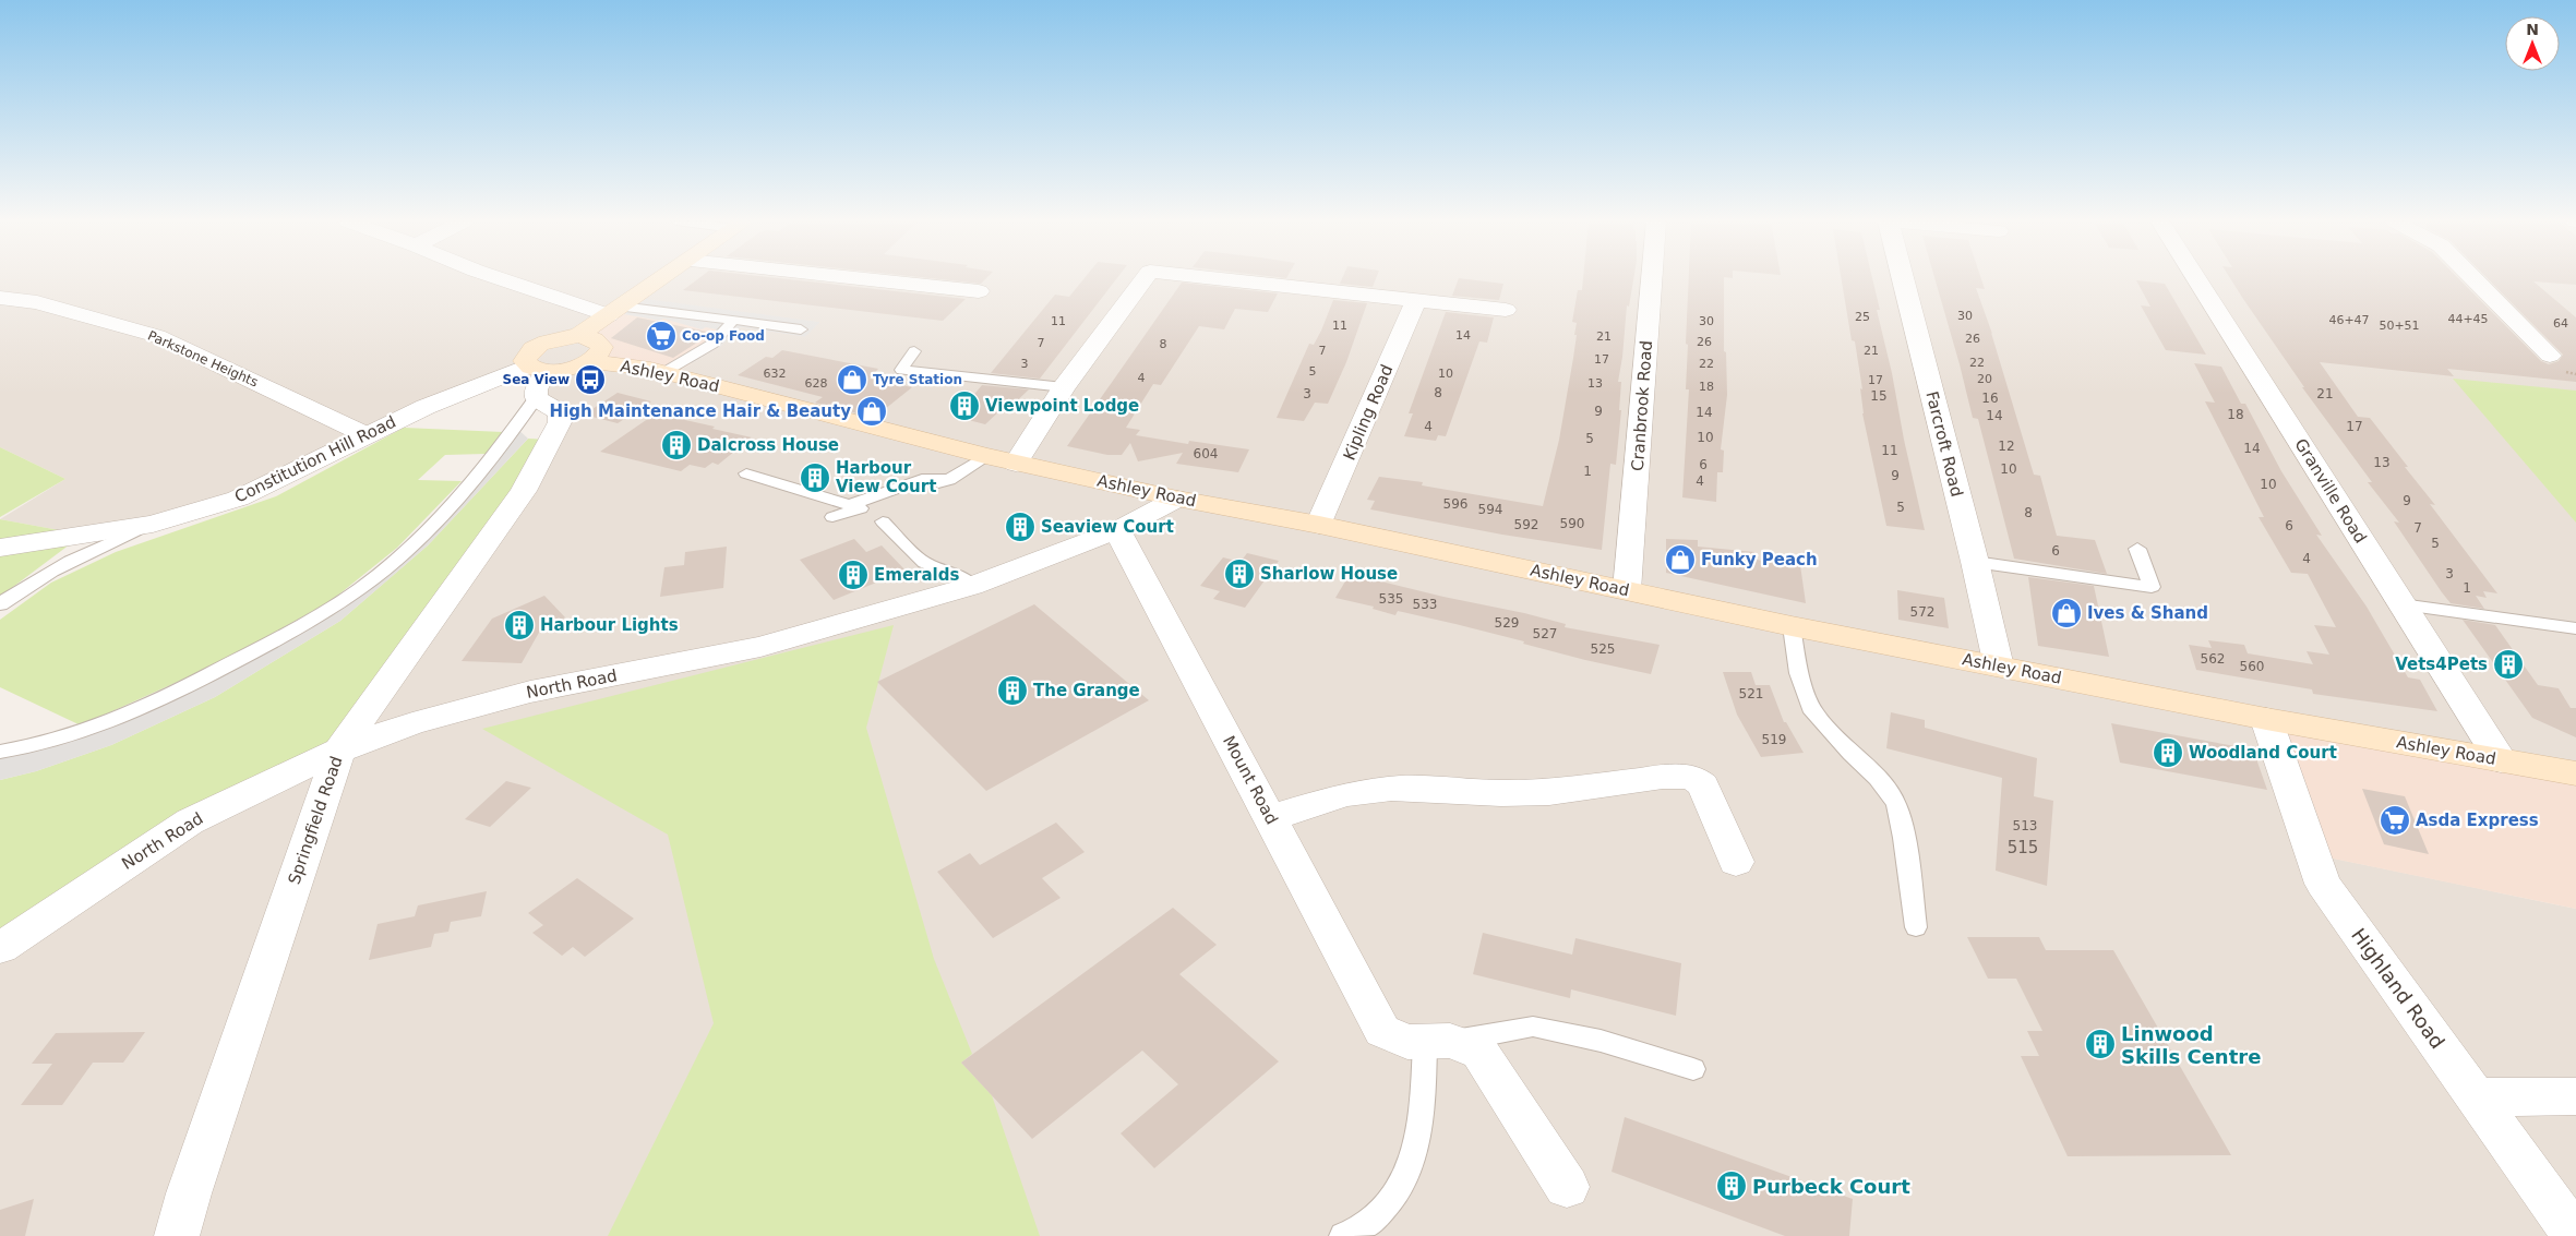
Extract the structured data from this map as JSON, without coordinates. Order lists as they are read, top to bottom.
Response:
{
  "streets": {
    "main road": ["Ashley Road"],
    "street": [
      "Parkstone Heights",
      "Cranbrook Road",
      "Kipling Road",
      "Farcroft Road",
      "Constitution Hill Road",
      "Granville Road",
      "North Road",
      "Mount Road",
      "Springfield Road",
      "Highland Road"
    ]
  },
  "crossings": [
    ["Parkstone Heights", "Constitution Hill Road"],
    ["Ashley Road", "Cranbrook Road"],
    ["Ashley Road", "Kipling Road"],
    ["Ashley Road", "Farcroft Road"],
    ["Ashley Road", "Granville Road"],
    ["Ashley Road", "North Road"],
    ["Ashley Road", "Highland Road"],
    ["North Road", "Mount Road"],
    ["North Road", "Springfield Road"]
  ],
  "places": {
    "supermarket": ["Co-op Food", "Asda Express"],
    "bus stop": ["Sea View"],
    "shop": [
      "Tyre Station",
      "High Maintenance Hair & Beauty",
      "Funky Peach",
      "Ives & Shand"
    ],
    "building": [
      "Viewpoint Lodge",
      "Dalcross House",
      "Harbour View Court",
      "Seaview Court",
      "Sharlow House",
      "Emeralds",
      "Harbour Lights",
      "Vets4Pets",
      "The Grange",
      "Woodland Court",
      "Linwood Skills Centre",
      "Purbeck Court"
    ]
  },
  "house_numbers": [
    "30",
    "25",
    "44+45",
    "46+47",
    "11",
    "30",
    "64",
    "11",
    "50+51",
    "14",
    "21",
    "26",
    "26",
    "7",
    "8",
    "7",
    "21",
    "17",
    "22",
    "3",
    "22",
    "5",
    "632",
    "10",
    "4",
    "20",
    "17",
    "628",
    "13",
    "18",
    "8",
    "3",
    "21",
    "15",
    "16",
    "9",
    "14",
    "18",
    "14",
    "4",
    "17",
    "10",
    "5",
    "12",
    "14",
    "11",
    "604",
    "13",
    "6",
    "10",
    "1",
    "9",
    "4",
    "10",
    "9",
    "596",
    "5",
    "594",
    "8",
    "590",
    "592",
    "6",
    "7",
    "5",
    "6",
    "4",
    "3",
    "1",
    "535",
    "533",
    "572",
    "529",
    "527",
    "525",
    "562",
    "560",
    "521",
    "519",
    "513",
    "515"
  ],
  "north": "top"
}
